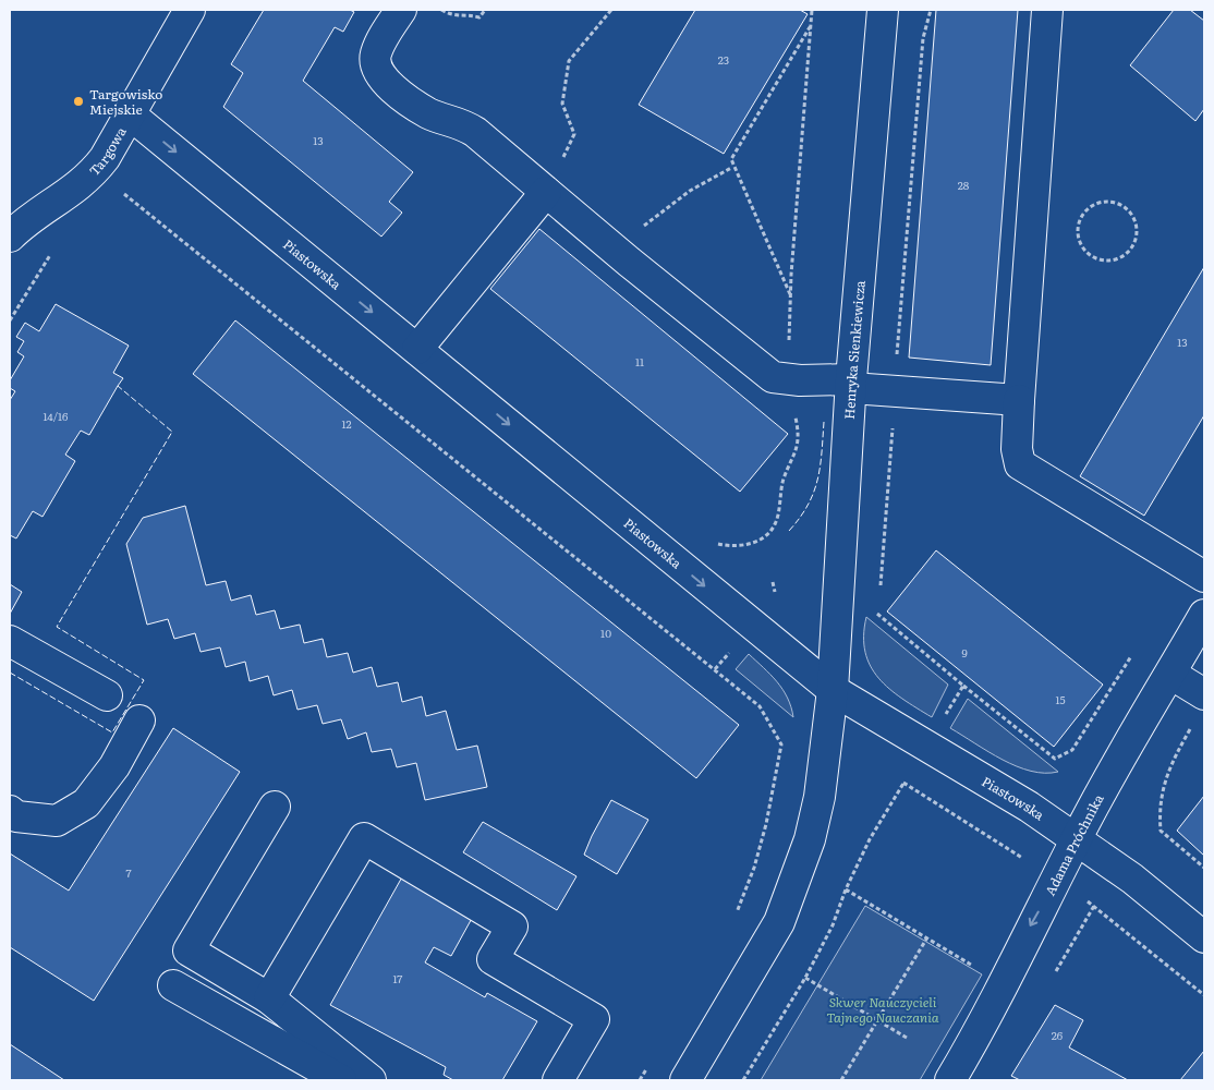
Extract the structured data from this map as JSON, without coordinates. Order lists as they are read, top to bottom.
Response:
{
  "streets": {
    "street": [
      "Targowa",
      "Piastowska",
      "Henryka Sienkiewicza",
      "Adama Próchnika"
    ]
  },
  "crossings": [
    ["Targowa", "Piastowska"],
    ["Piastowska", "Henryka Sienkiewicza"],
    ["Piastowska", "Adama Próchnika"]
  ],
  "parks": ["Skwer Nauczycieli Tajnego Nauczania"],
  "places": ["Targowisko Miejskie"],
  "house_numbers": [
    "23",
    "13",
    "28",
    "13",
    "11",
    "14/16",
    "12",
    "10",
    "9",
    "15",
    "7",
    "17",
    "26"
  ]
}
